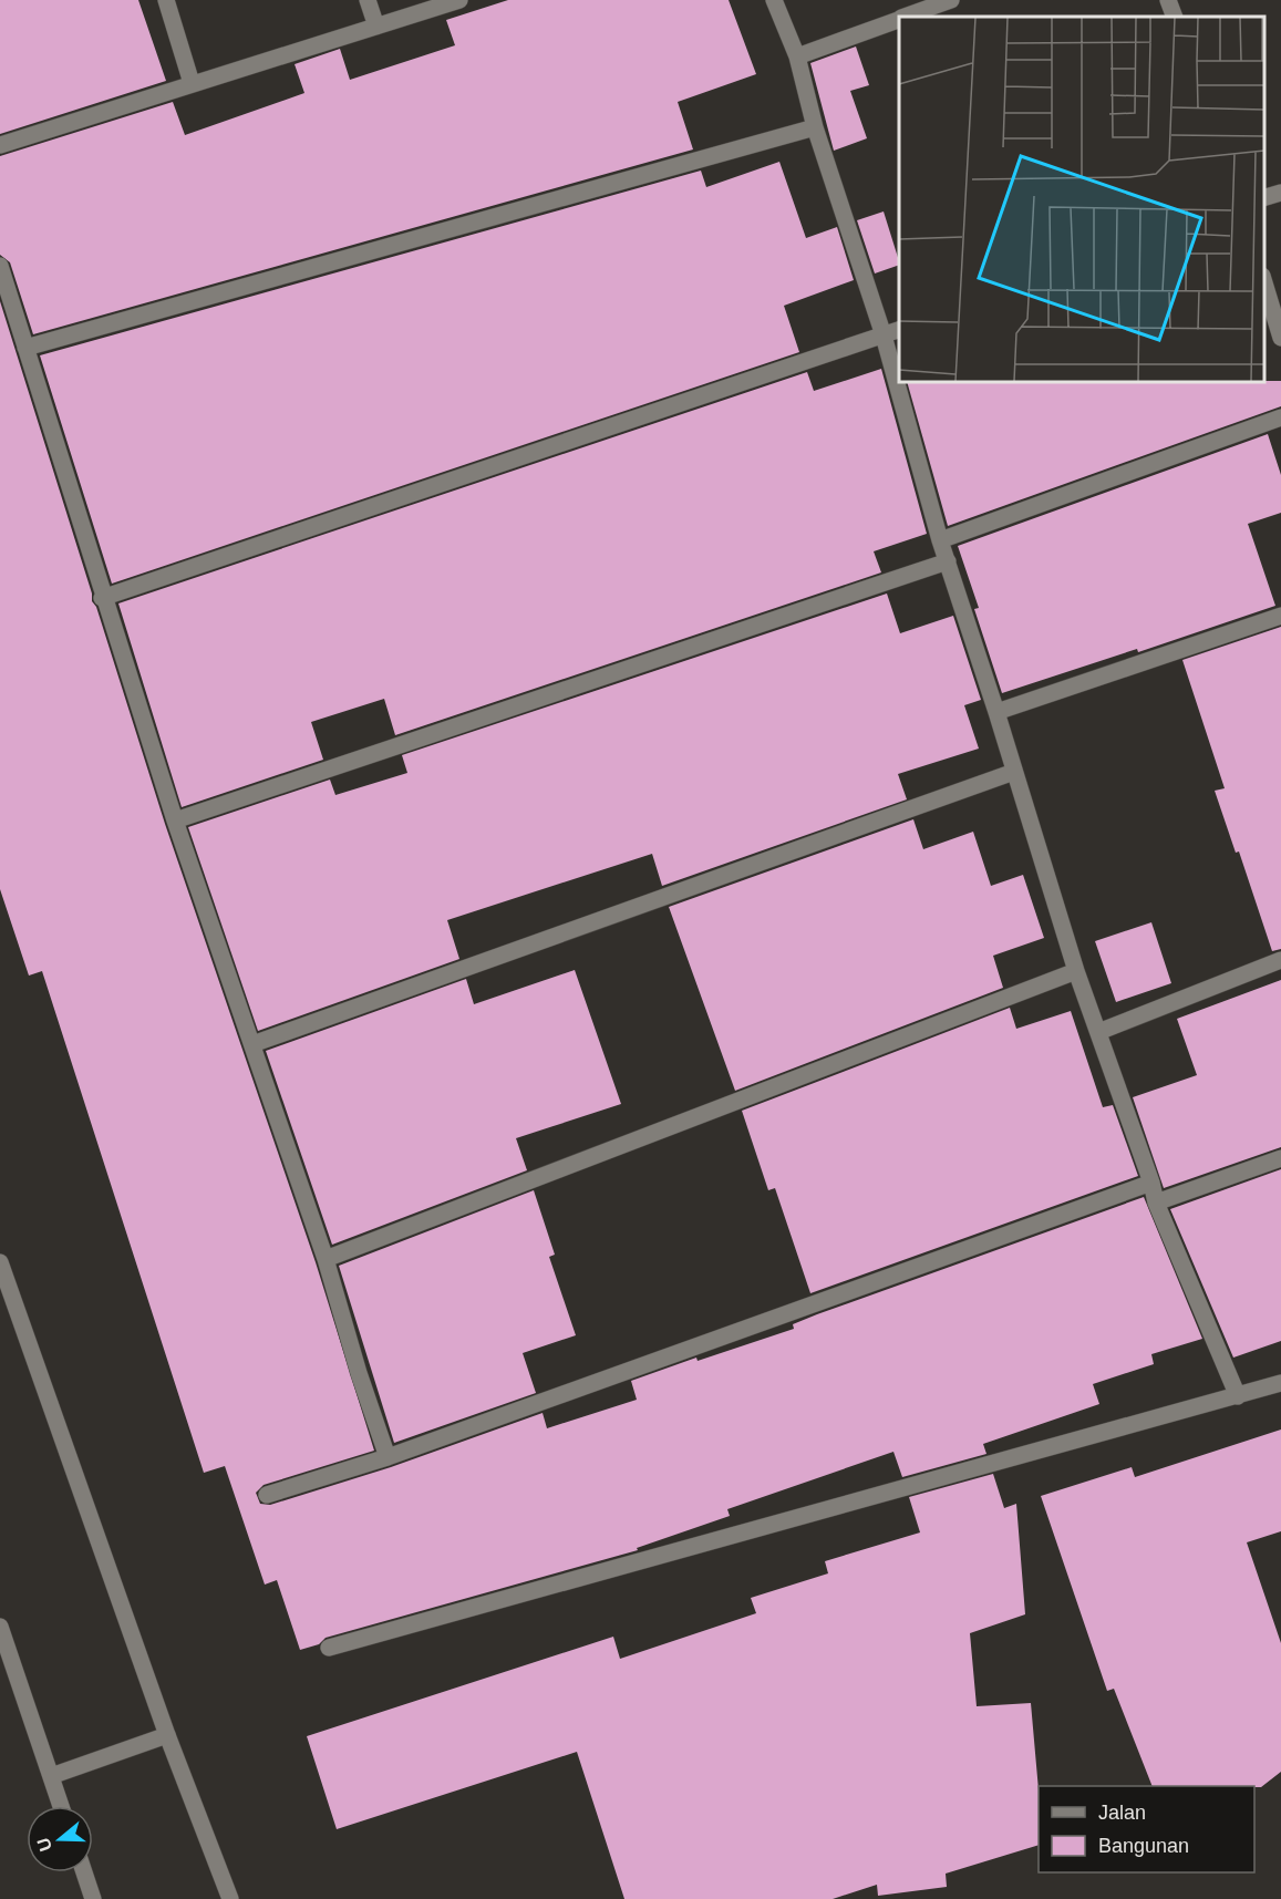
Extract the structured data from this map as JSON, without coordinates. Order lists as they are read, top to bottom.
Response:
{
  "legend": ["Jalan", "Bangunan"],
  "north": "left"
}
